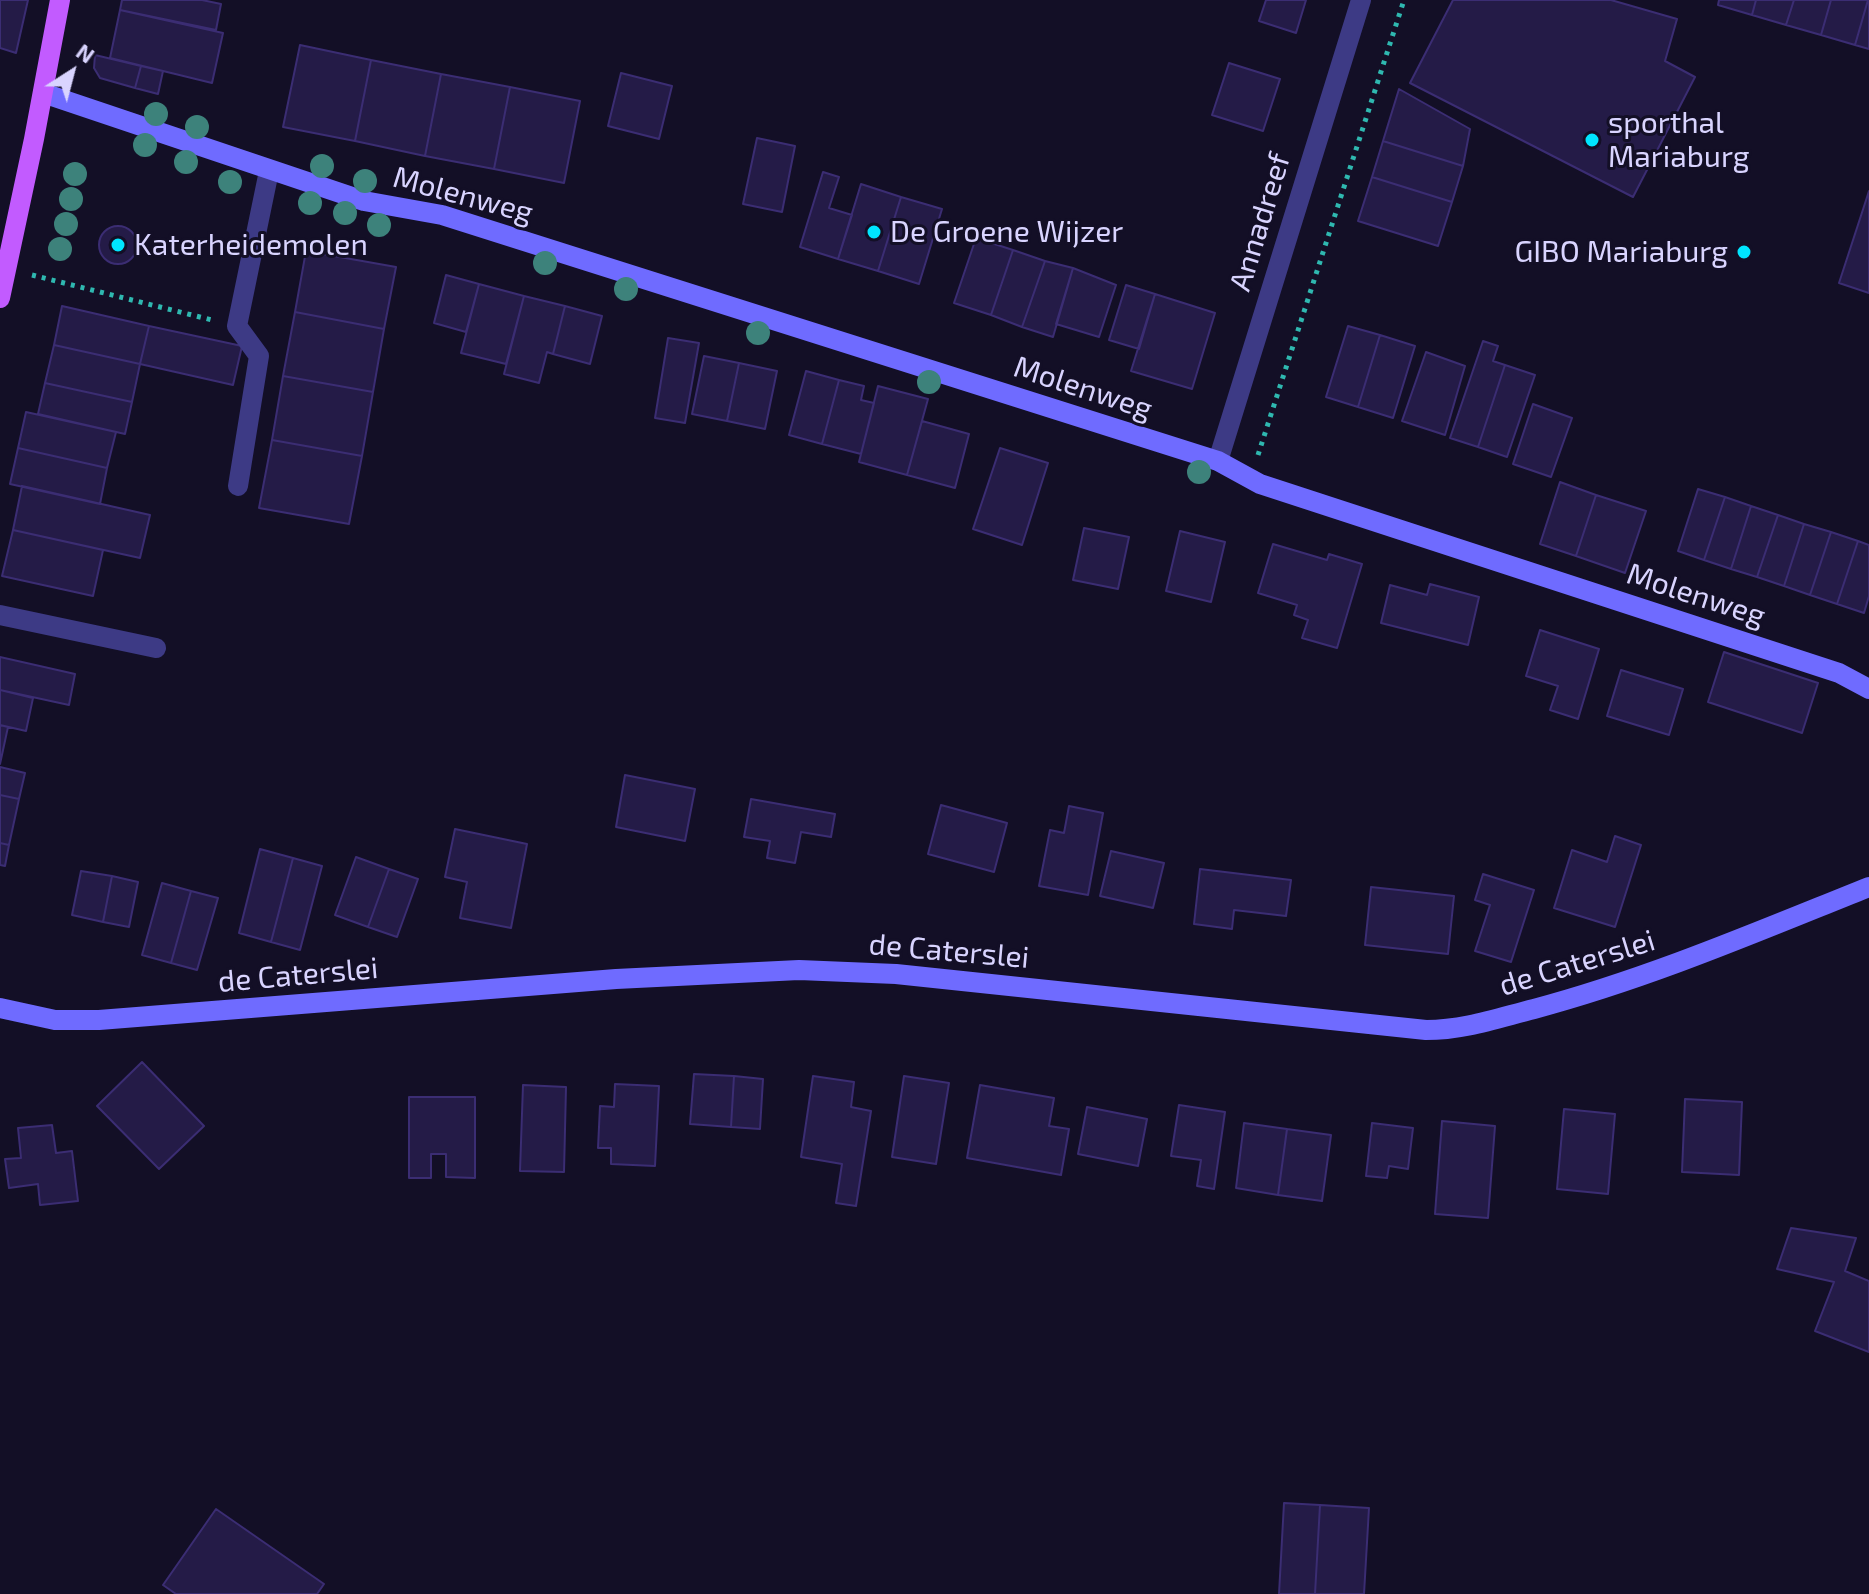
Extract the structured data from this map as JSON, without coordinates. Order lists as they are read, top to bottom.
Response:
{
  "streets": {
    "street": ["Molenweg", "Annadreef", "de Caterslei"]
  },
  "crossings": [
    ["Molenweg", "Annadreef"]
  ],
  "places": [
    "sporthal Mariaburg",
    "De Groene Wijzer",
    "Katerheidemolen",
    "GIBO Mariaburg"
  ],
  "north": "top right"
}
